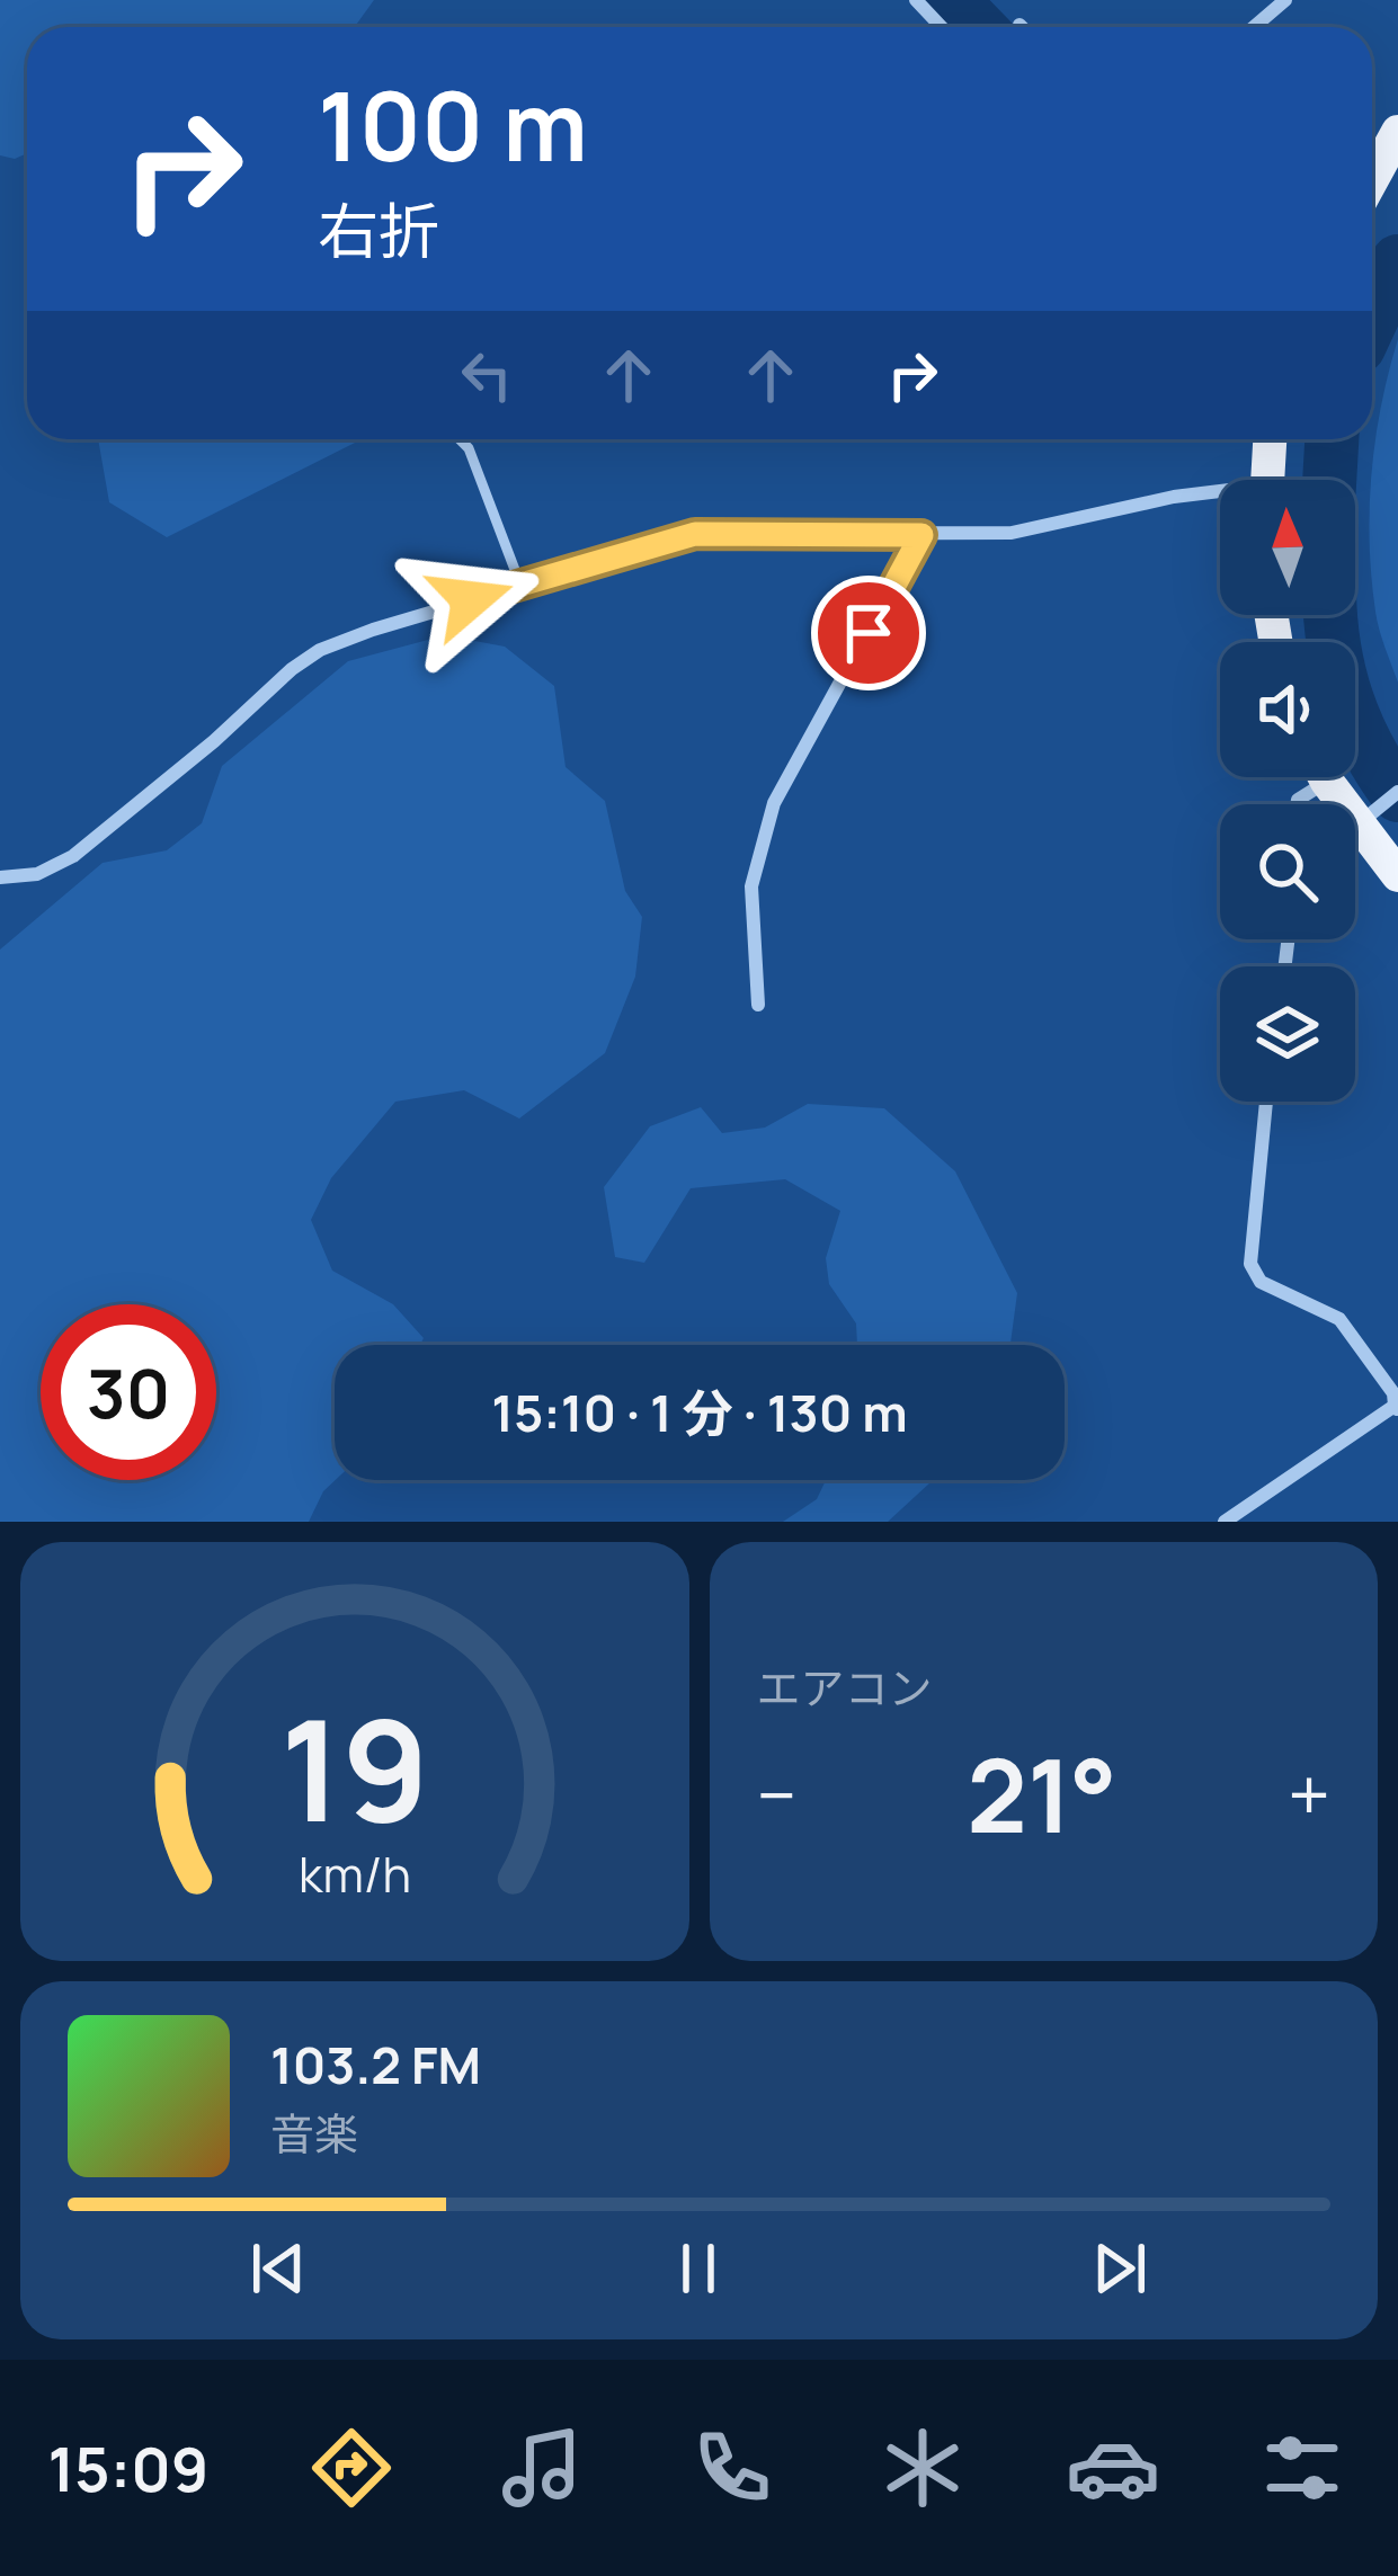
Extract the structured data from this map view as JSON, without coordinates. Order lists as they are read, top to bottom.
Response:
{
  "north": "top",
  "page": {
    "turn": ["100 m", "右折"],
    "limit": "30",
    "trip": "15:10 · 1 分 · 130 m",
    "tile": "エアコン",
    "heat": ["−", "21°", "+"],
    "song": ["103.2 FM", "音楽"],
    "tabs": "15:09",
    "gauge": ["19", "km/h"]
  }
}
